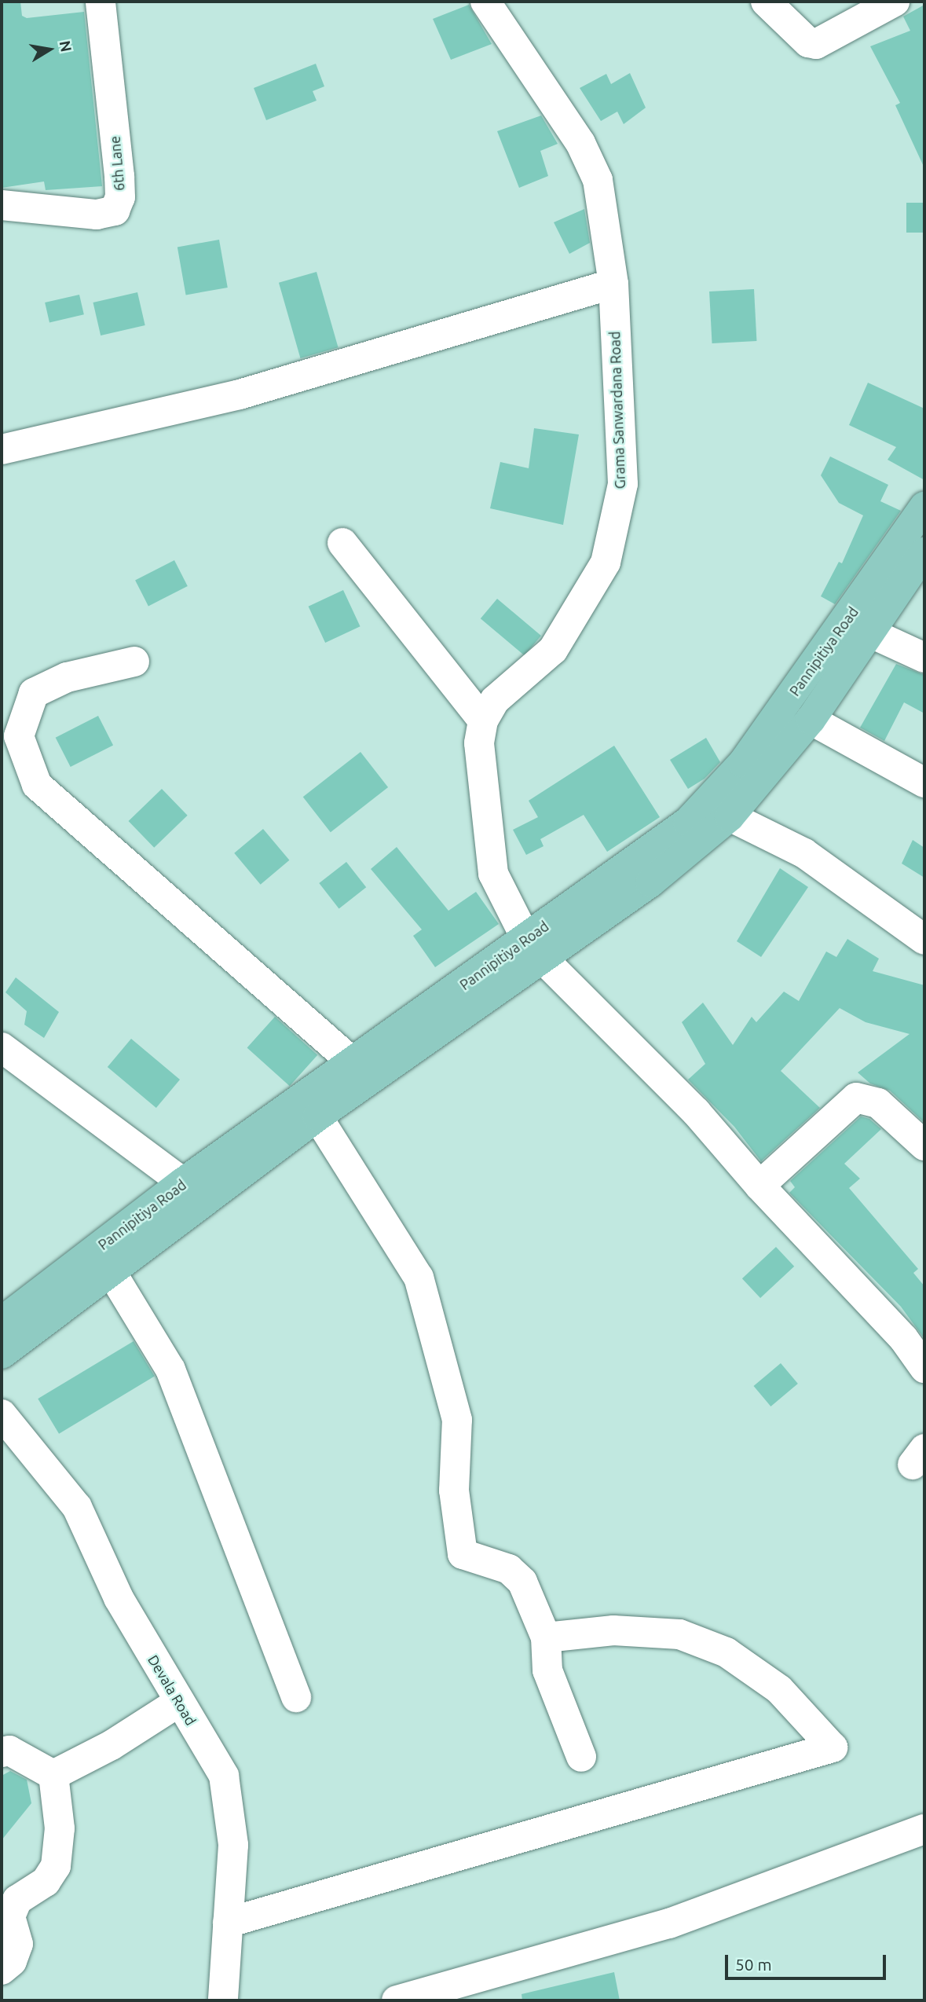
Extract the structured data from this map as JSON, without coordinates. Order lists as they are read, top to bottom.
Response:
{
  "streets": {
    "main road": ["Pannipitiya Road"],
    "street": ["6th Lane", "Grama Sanwardana Road", "Devala Road"]
  },
  "crossings": [
    ["Grama Sanwardana Road", "Pannipitiya Road"]
  ],
  "scale_bar": "50 m",
  "north": "right"
}
